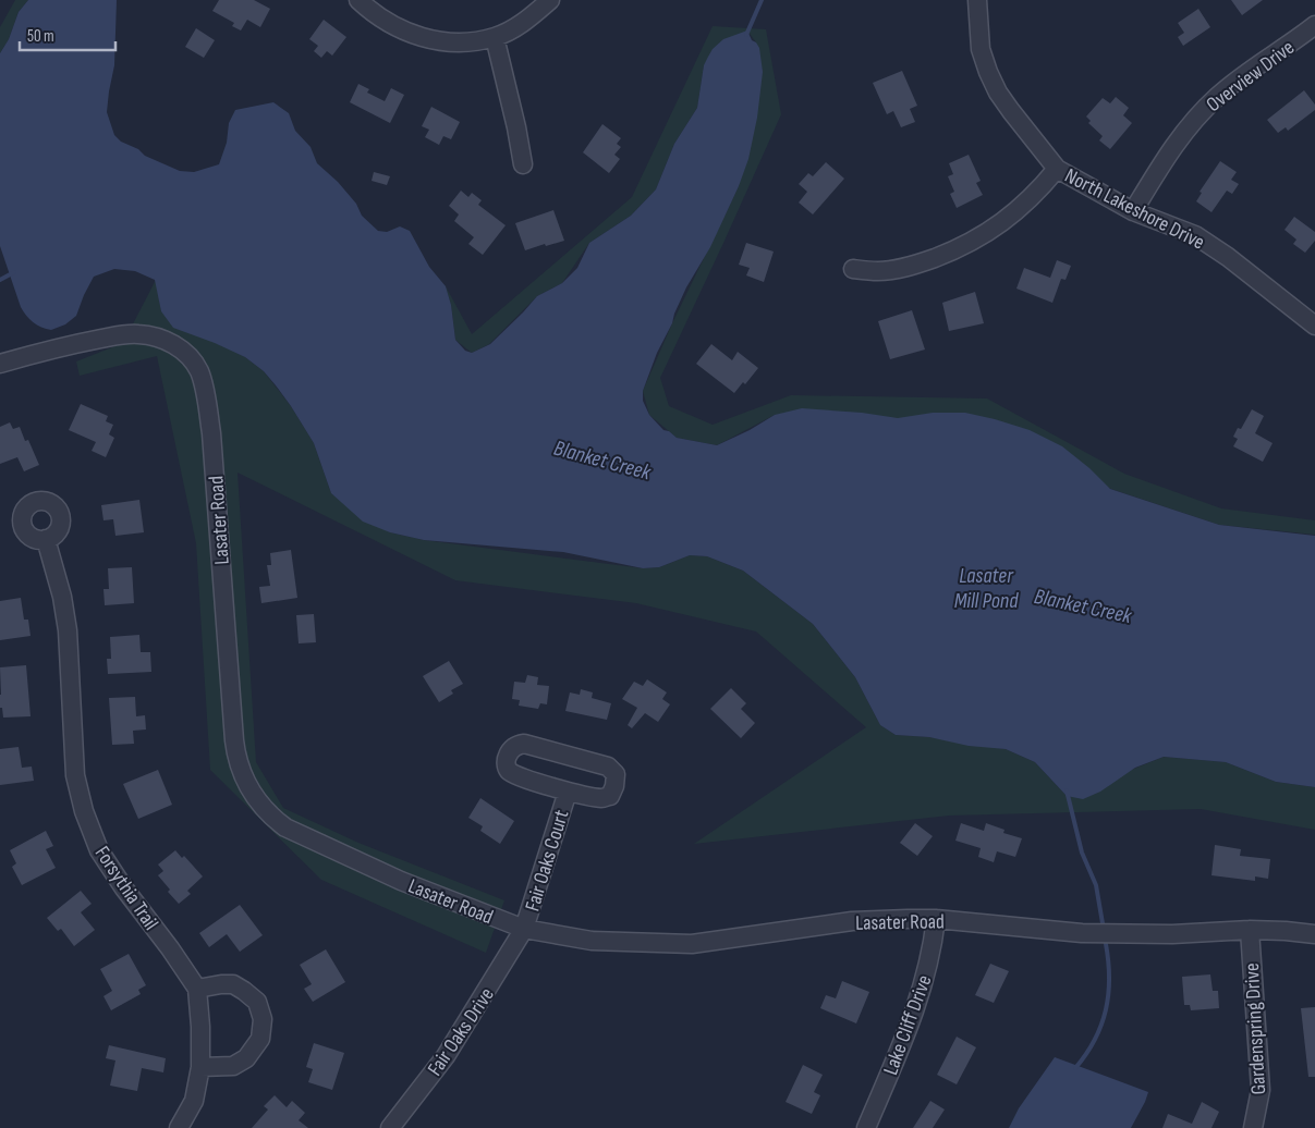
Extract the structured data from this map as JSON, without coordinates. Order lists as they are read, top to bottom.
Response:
{
  "streets": {
    "street": [
      "Overview Drive",
      "North Lakeshore Drive",
      "Lasater Road",
      "Fair Oaks Court",
      "Forsythia Trail",
      "Lake Cliff Drive",
      "Gardenspring Drive",
      "Fair Oaks Drive"
    ]
  },
  "crossings": [
    ["Overview Drive", "North Lakeshore Drive"],
    ["Lasater Road", "Fair Oaks Court"],
    ["Lasater Road", "Lake Cliff Drive"],
    ["Lasater Road", "Gardenspring Drive"],
    ["Lasater Road", "Fair Oaks Drive"],
    ["Fair Oaks Court", "Fair Oaks Drive"]
  ],
  "water": ["Blanket Creek", "Lasater Mill Pond"],
  "scale_bar": "50 m"
}
